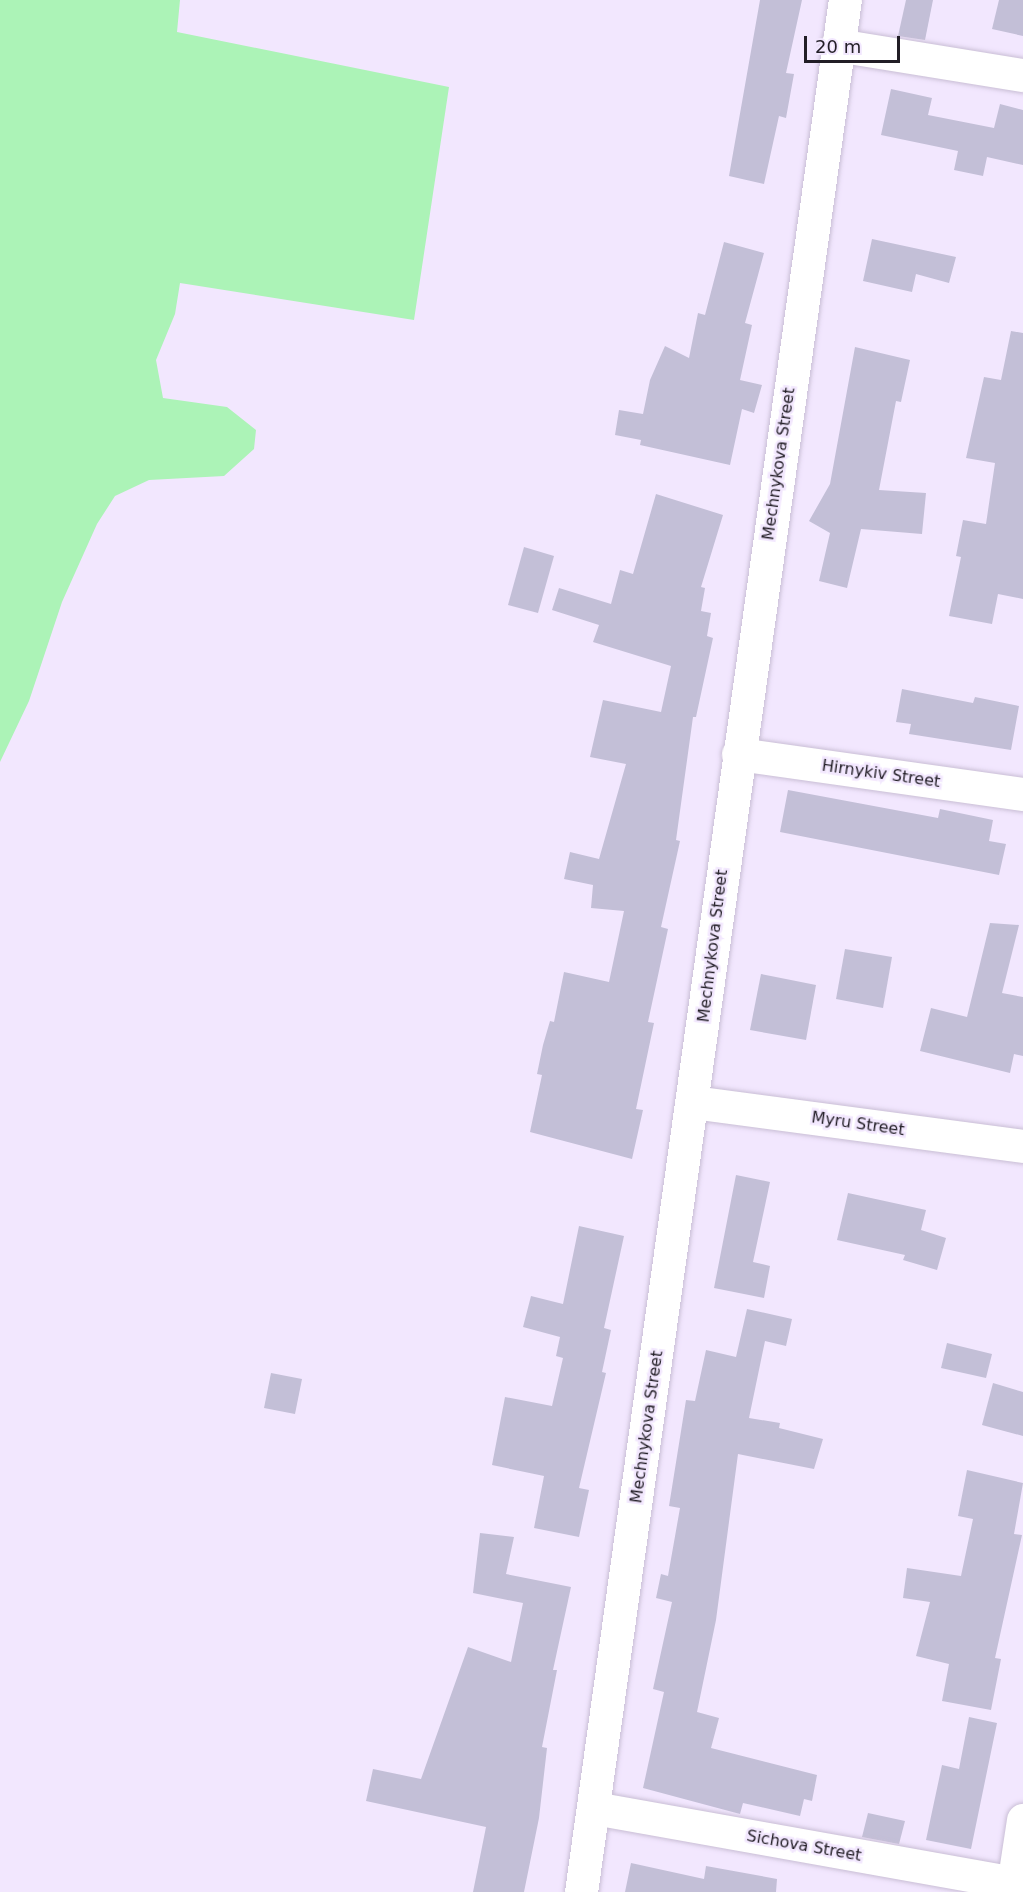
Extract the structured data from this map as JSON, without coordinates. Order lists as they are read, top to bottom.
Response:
{
  "streets": {
    "street": [
      "Mechnykova Street",
      "Hirnykiv Street",
      "Myru Street",
      "Sichova Street"
    ]
  },
  "crossings": [
    ["Mechnykova Street", "Hirnykiv Street"],
    ["Mechnykova Street", "Myru Street"],
    ["Mechnykova Street", "Sichova Street"]
  ],
  "scale_bar": "20 m"
}
